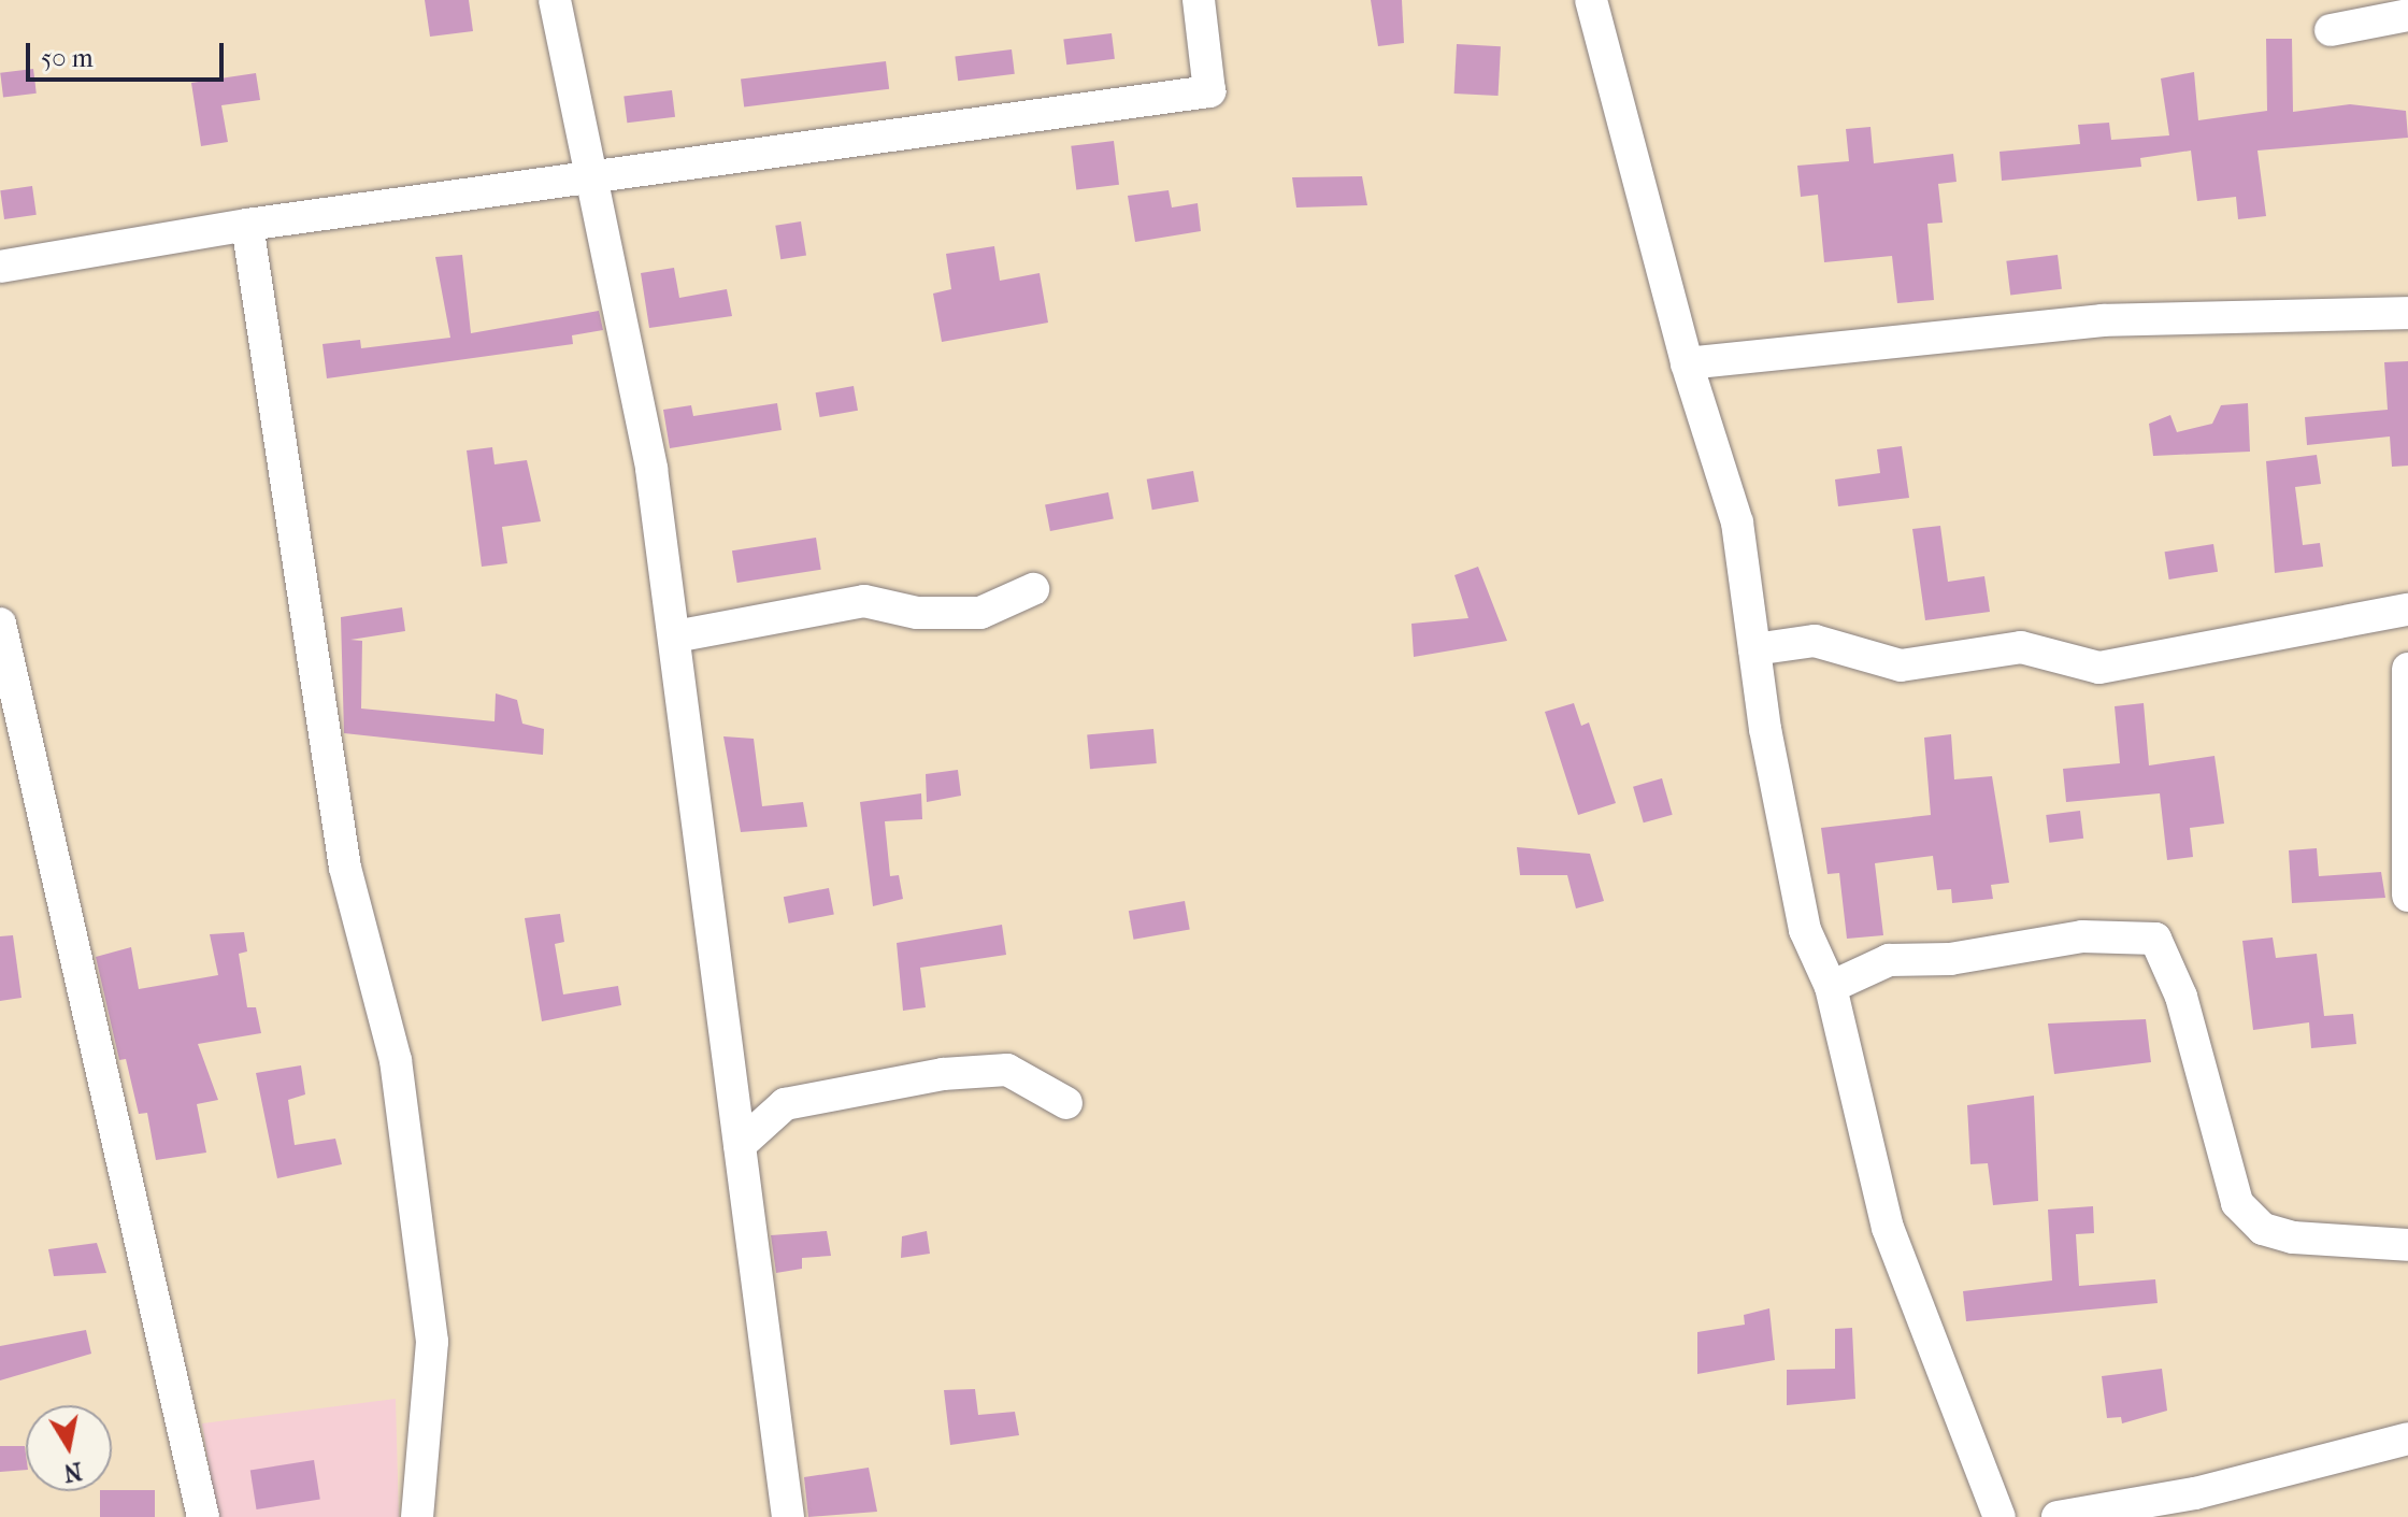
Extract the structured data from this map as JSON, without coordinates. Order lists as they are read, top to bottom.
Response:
{
  "scale_bar": "50 m",
  "north": "bottom"
}
